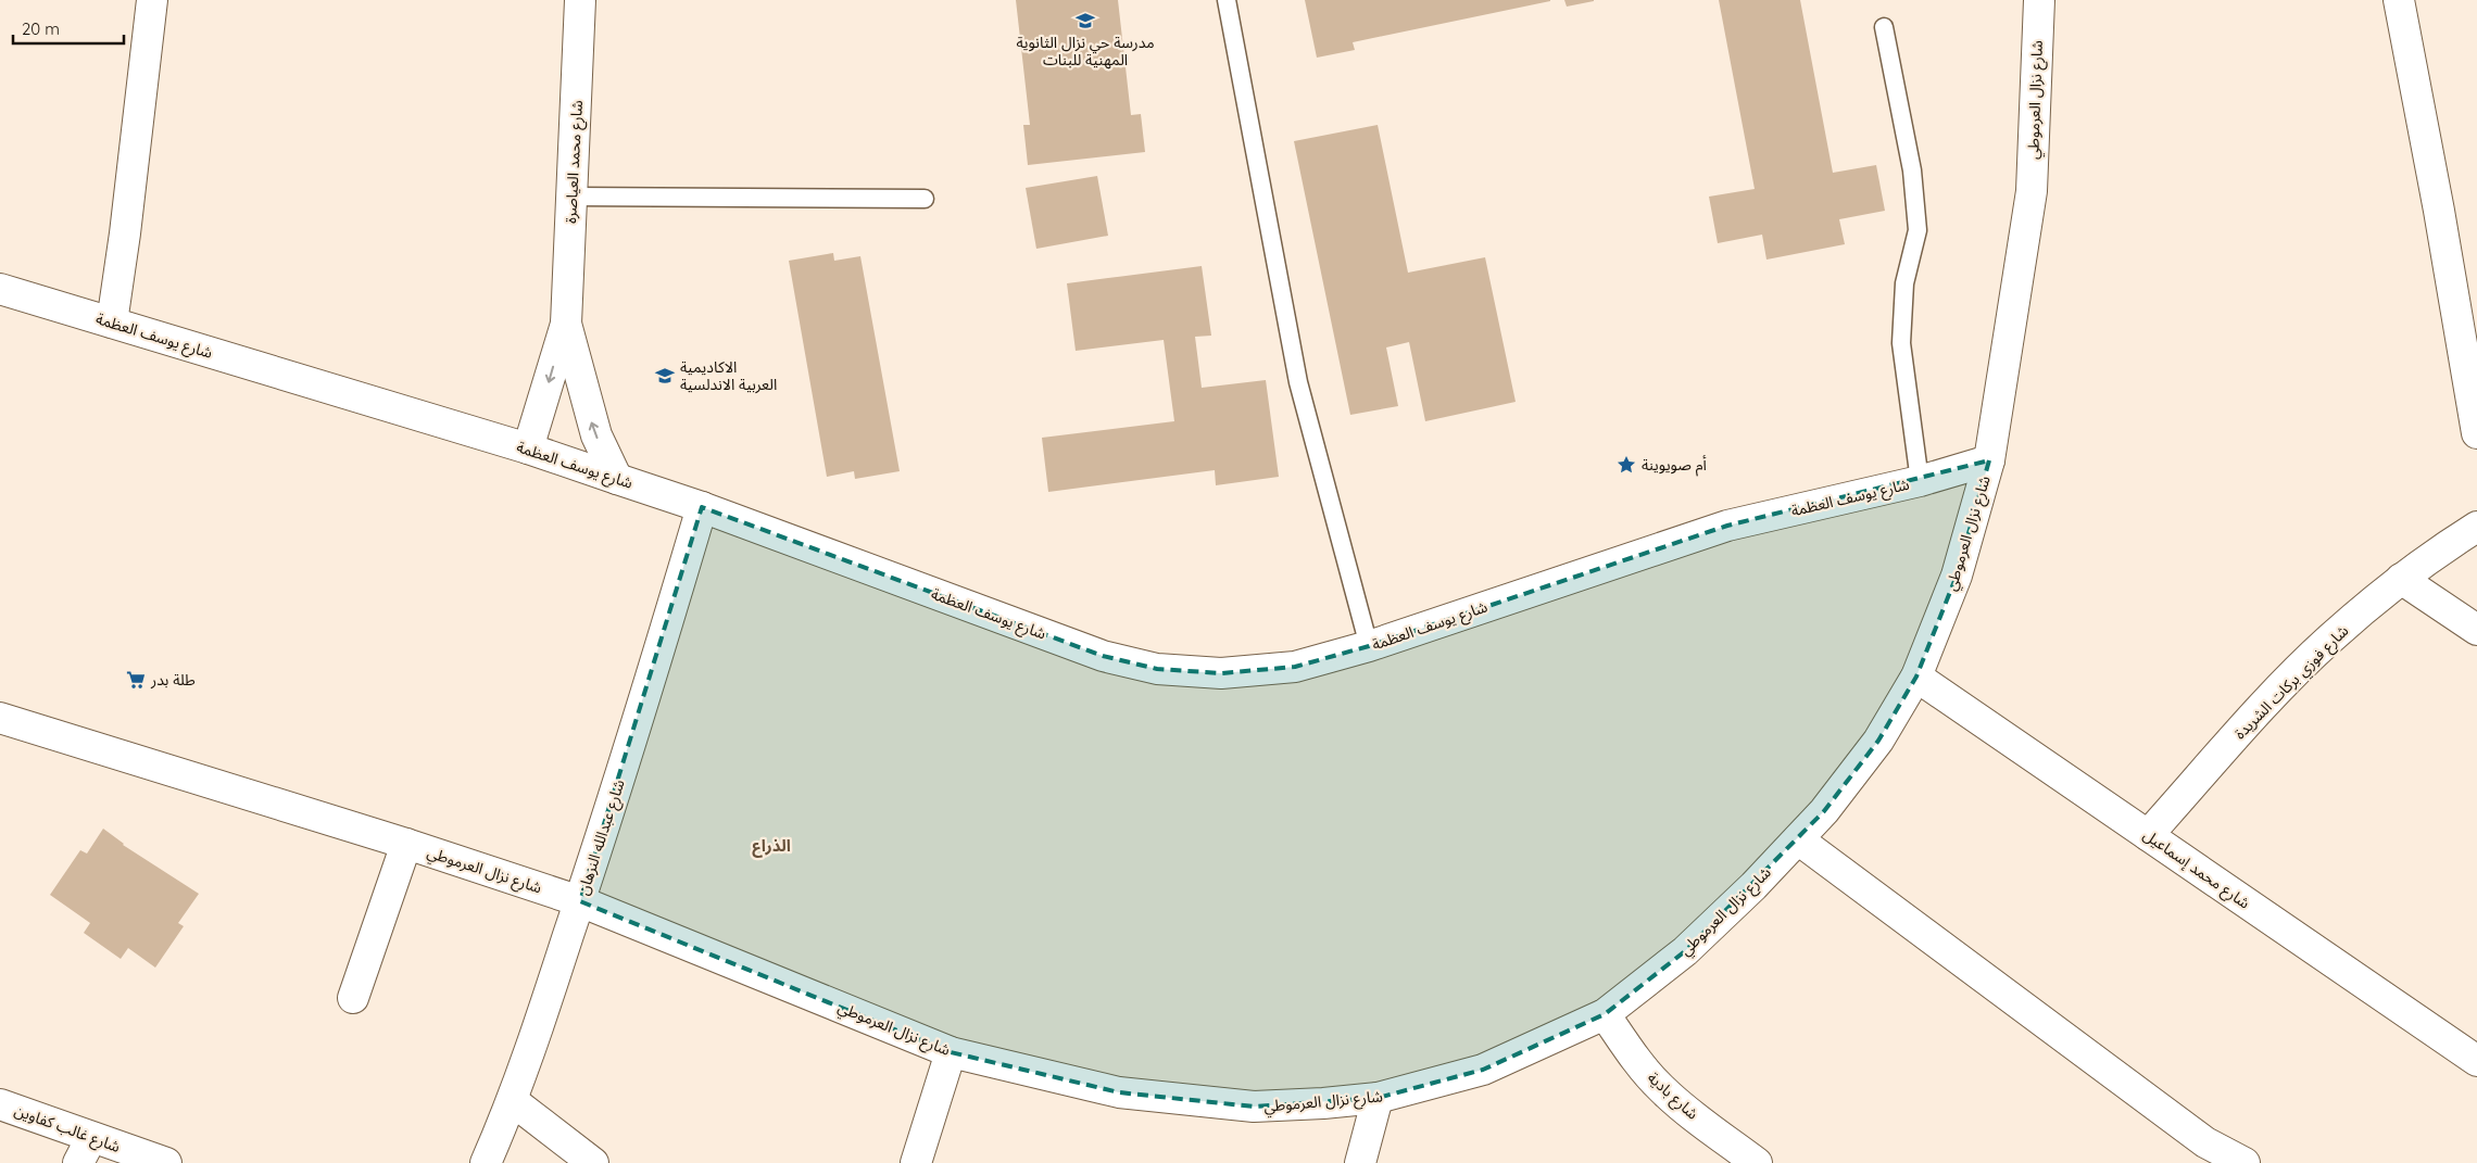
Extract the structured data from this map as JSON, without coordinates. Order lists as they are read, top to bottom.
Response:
{
  "streets": {
    "street": [
      "شارع نزال العرموطي",
      "شارع محمد العياصرة",
      "شارع يوسف العظمة",
      "شارع فوزي بركات الشريدة",
      "شارع عبدالله النزهان",
      "شارع محمد إسماعيل",
      "شارع بادية",
      "شارع غالب كفاوين"
    ]
  },
  "crossings": [
    ["شارع نزال العرموطي", "شارع يوسف العظمة"],
    ["شارع نزال العرموطي", "شارع عبدالله النزهان"],
    ["شارع نزال العرموطي", "شارع محمد إسماعيل"],
    ["شارع نزال العرموطي", "شارع بادية"],
    ["شارع محمد العياصرة", "شارع يوسف العظمة"],
    ["شارع يوسف العظمة", "شارع عبدالله النزهان"],
    ["شارع فوزي بركات الشريدة", "شارع محمد إسماعيل"]
  ],
  "districts": ["الذراع"],
  "places": {
    "school or university": ["مدرسة حي نزال الثانوية المهنية للبنات", "الاكاديمية العربية الاندلسية"],
    "place": ["أم صويوينة"],
    "supermarket": ["طلة بدر"]
  },
  "scale_bar": "20 m"
}
